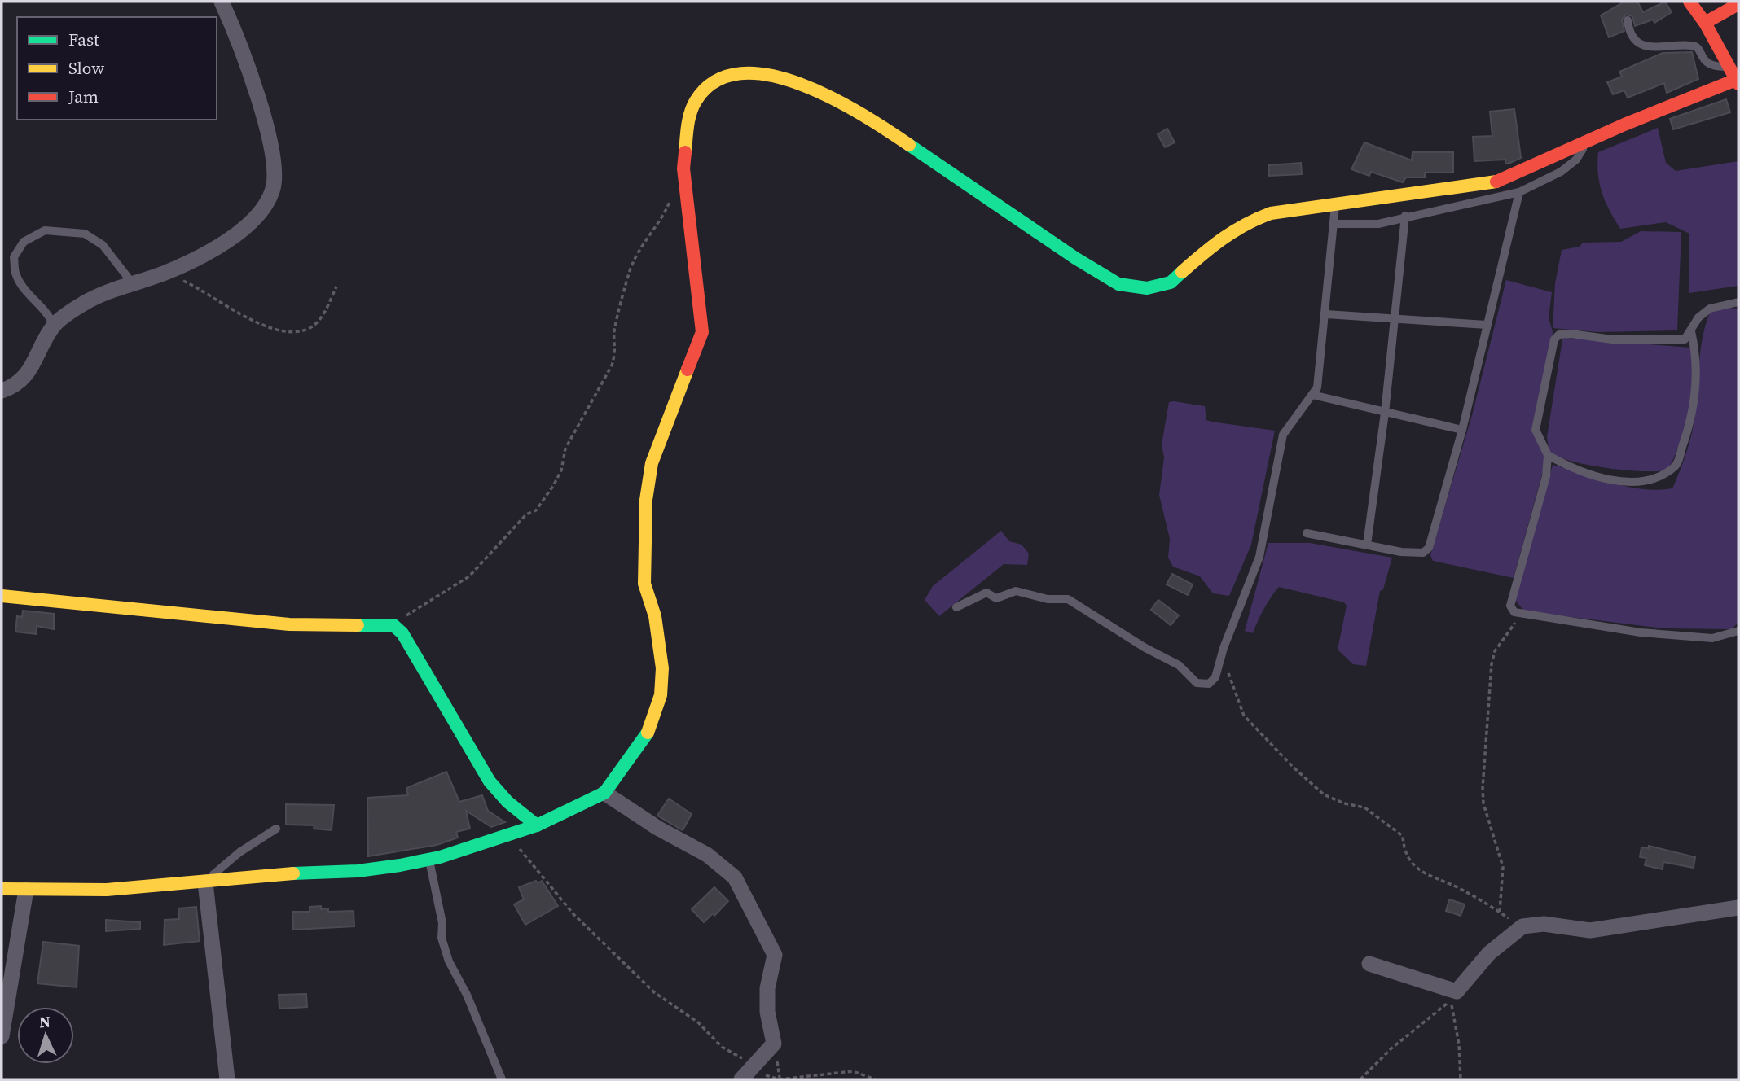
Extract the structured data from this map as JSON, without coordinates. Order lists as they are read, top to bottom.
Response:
{
  "legend": ["Fast", "Slow", "Jam"],
  "north": "top"
}
